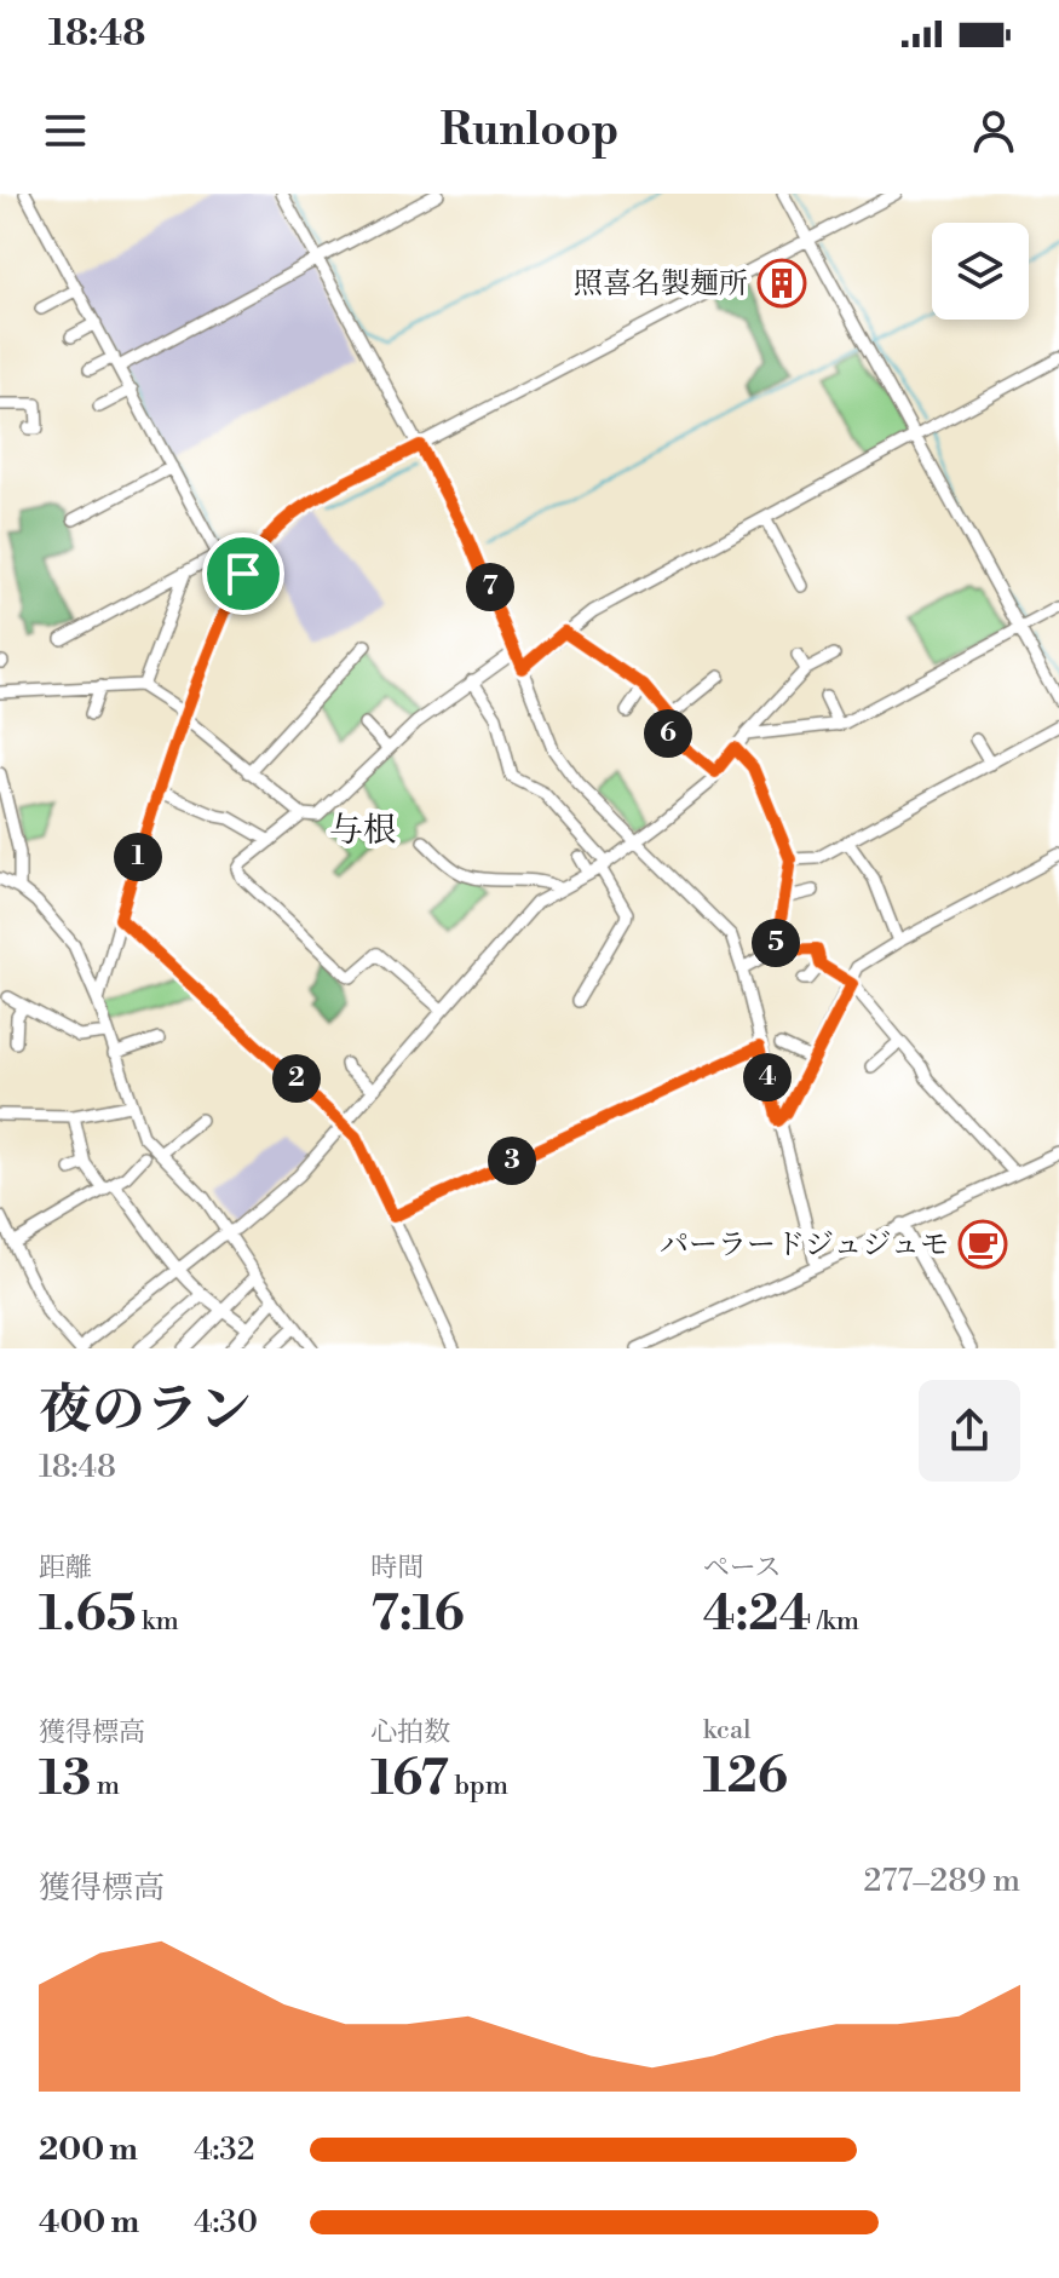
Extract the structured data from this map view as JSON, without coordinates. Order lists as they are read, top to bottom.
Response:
{
  "districts": ["与根"],
  "places": {
    "building": ["照喜名製麺所"],
    "cafe": ["パーラードジュジュモ"]
  },
  "page": {
    "status": "18:48",
    "header": "Runloop",
    "pins": [
      "7",
      "6",
      "1",
      "5",
      "4",
      "2",
      "3"
    ],
    "heading": ["夜のラン", "18:48"],
    "stats": [
      ["距離", "1.65 km"],
      ["時間", "7:16"],
      ["ペース", "4:24 /km"],
      ["獲得標高", "13 m"],
      ["心拍数", "167 bpm"],
      ["kcal", "126"]
    ],
    "chart": ["獲得標高", "277–289 m"],
    "list": [
      {
        "name": "200 m",
        "note": "4:32"
      },
      {
        "name": "400 m",
        "note": "4:30"
      }
    ]
  }
}
